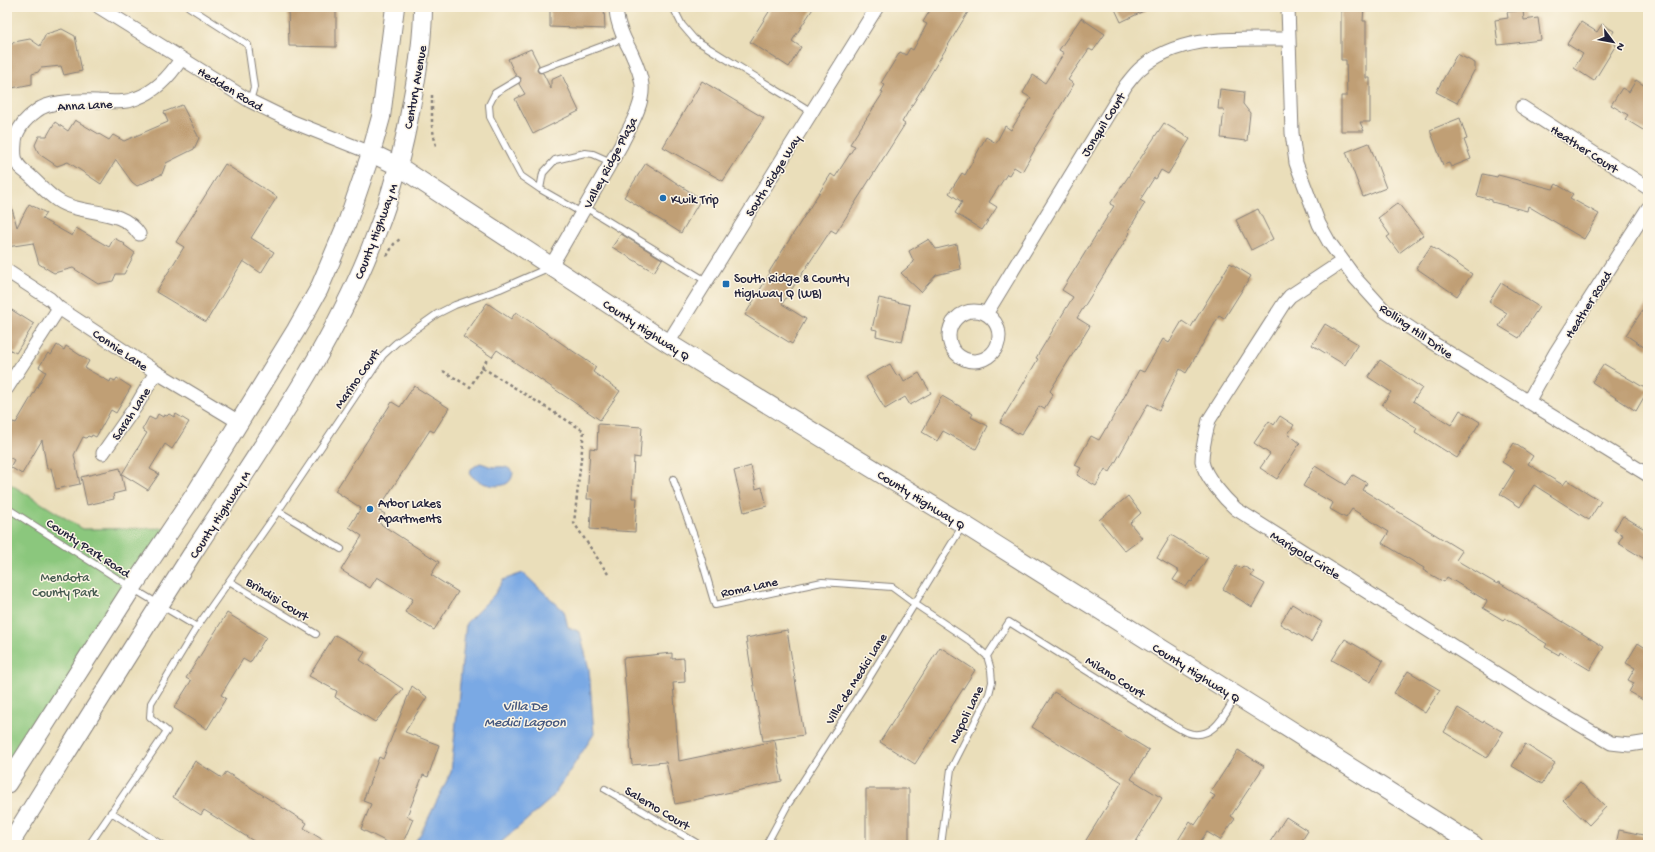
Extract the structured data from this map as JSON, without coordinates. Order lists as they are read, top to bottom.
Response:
{
  "streets": {
    "main road": ["Century Avenue", "County Highway M", "County Highway Q"],
    "street": [
      "Hedden Road",
      "Anna Lane",
      "Jonquil Court",
      "Heather Court",
      "Valley Ridge Plaza",
      "South Ridge Way",
      "Heather Road",
      "Rolling Hill Drive",
      "Connie Lane",
      "Sarah Lane",
      "Marigold Circle"
    ],
    "lane": [
      "Marino Court",
      "County Park Road",
      "Roma Lane",
      "Brindisi Court",
      "Milano Court",
      "Villa de Medici Lane",
      "Napoli Lane",
      "Salerno Court"
    ]
  },
  "crossings": [
    ["Century Avenue", "Hedden Road"],
    ["Century Avenue", "County Highway M"],
    ["Century Avenue", "County Highway Q"],
    ["Hedden Road", "Anna Lane"],
    ["Hedden Road", "County Highway Q"],
    ["Jonquil Court", "Rolling Hill Drive"],
    ["Valley Ridge Plaza", "County Highway Q"],
    ["Valley Ridge Plaza", "Marino Court"],
    ["South Ridge Way", "County Highway Q"],
    ["County Highway M", "County Highway Q"],
    ["County Highway M", "County Park Road"],
    ["Heather Road", "Rolling Hill Drive"],
    ["County Highway Q", "Marino Court"],
    ["County Highway Q", "Milano Court"],
    ["County Highway Q", "Villa de Medici Lane"],
    ["Rolling Hill Drive", "Marigold Circle"],
    ["Connie Lane", "Sarah Lane"],
    ["Marino Court", "County Park Road"],
    ["Marino Court", "Brindisi Court"],
    ["Roma Lane", "Villa de Medici Lane"],
    ["Milano Court", "Napoli Lane"]
  ],
  "water": ["Villa De Medici Lagoon"],
  "parks": ["Mendota County Park"],
  "places": {
    "other": ["Kwik Trip", "Arbor Lakes Apartments"],
    "transit": ["South Ridge & County Highway Q (WB)"]
  },
  "north": "bottom right"
}
